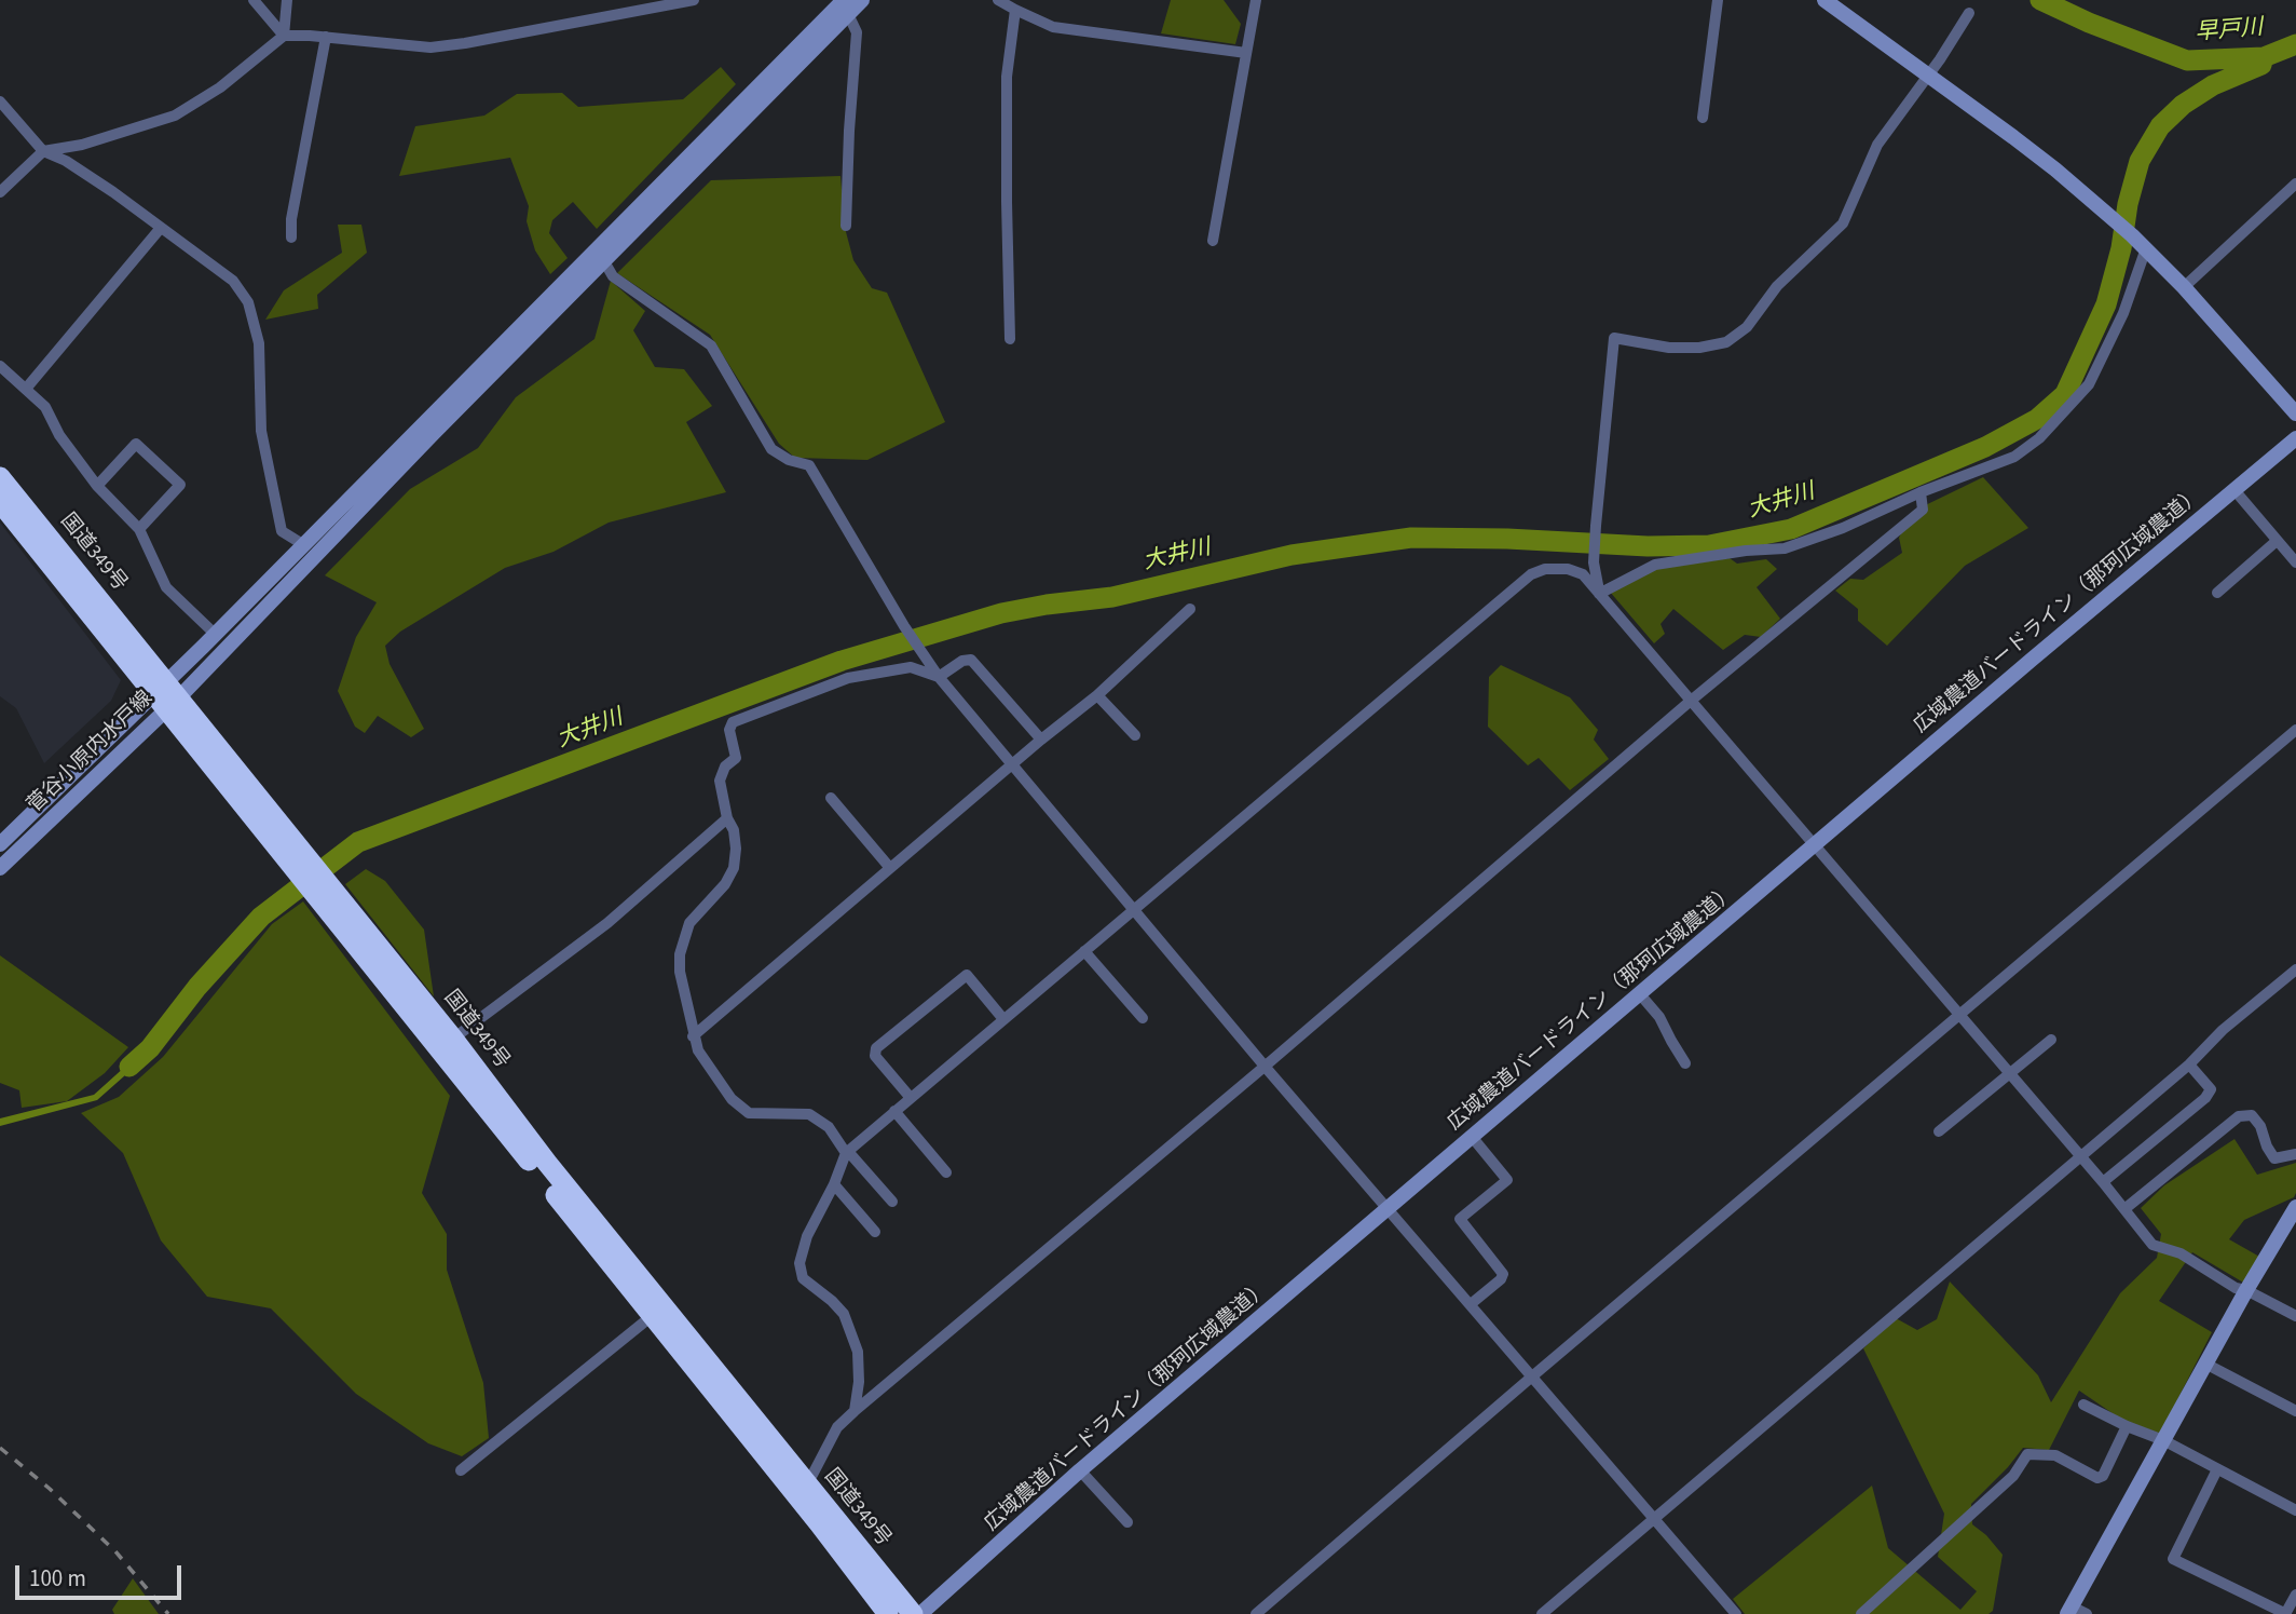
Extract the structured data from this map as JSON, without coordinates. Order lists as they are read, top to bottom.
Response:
{
  "streets": {
    "highway": ["国道349号"],
    "street": ["広域農道バードライン（那珂広域農道）", "菅谷小原内水戸線"]
  },
  "crossings": [
    ["国道349号", "菅谷小原内水戸線"]
  ],
  "water": ["早戸川", "大井川"],
  "scale_bar": "100 m"
}
